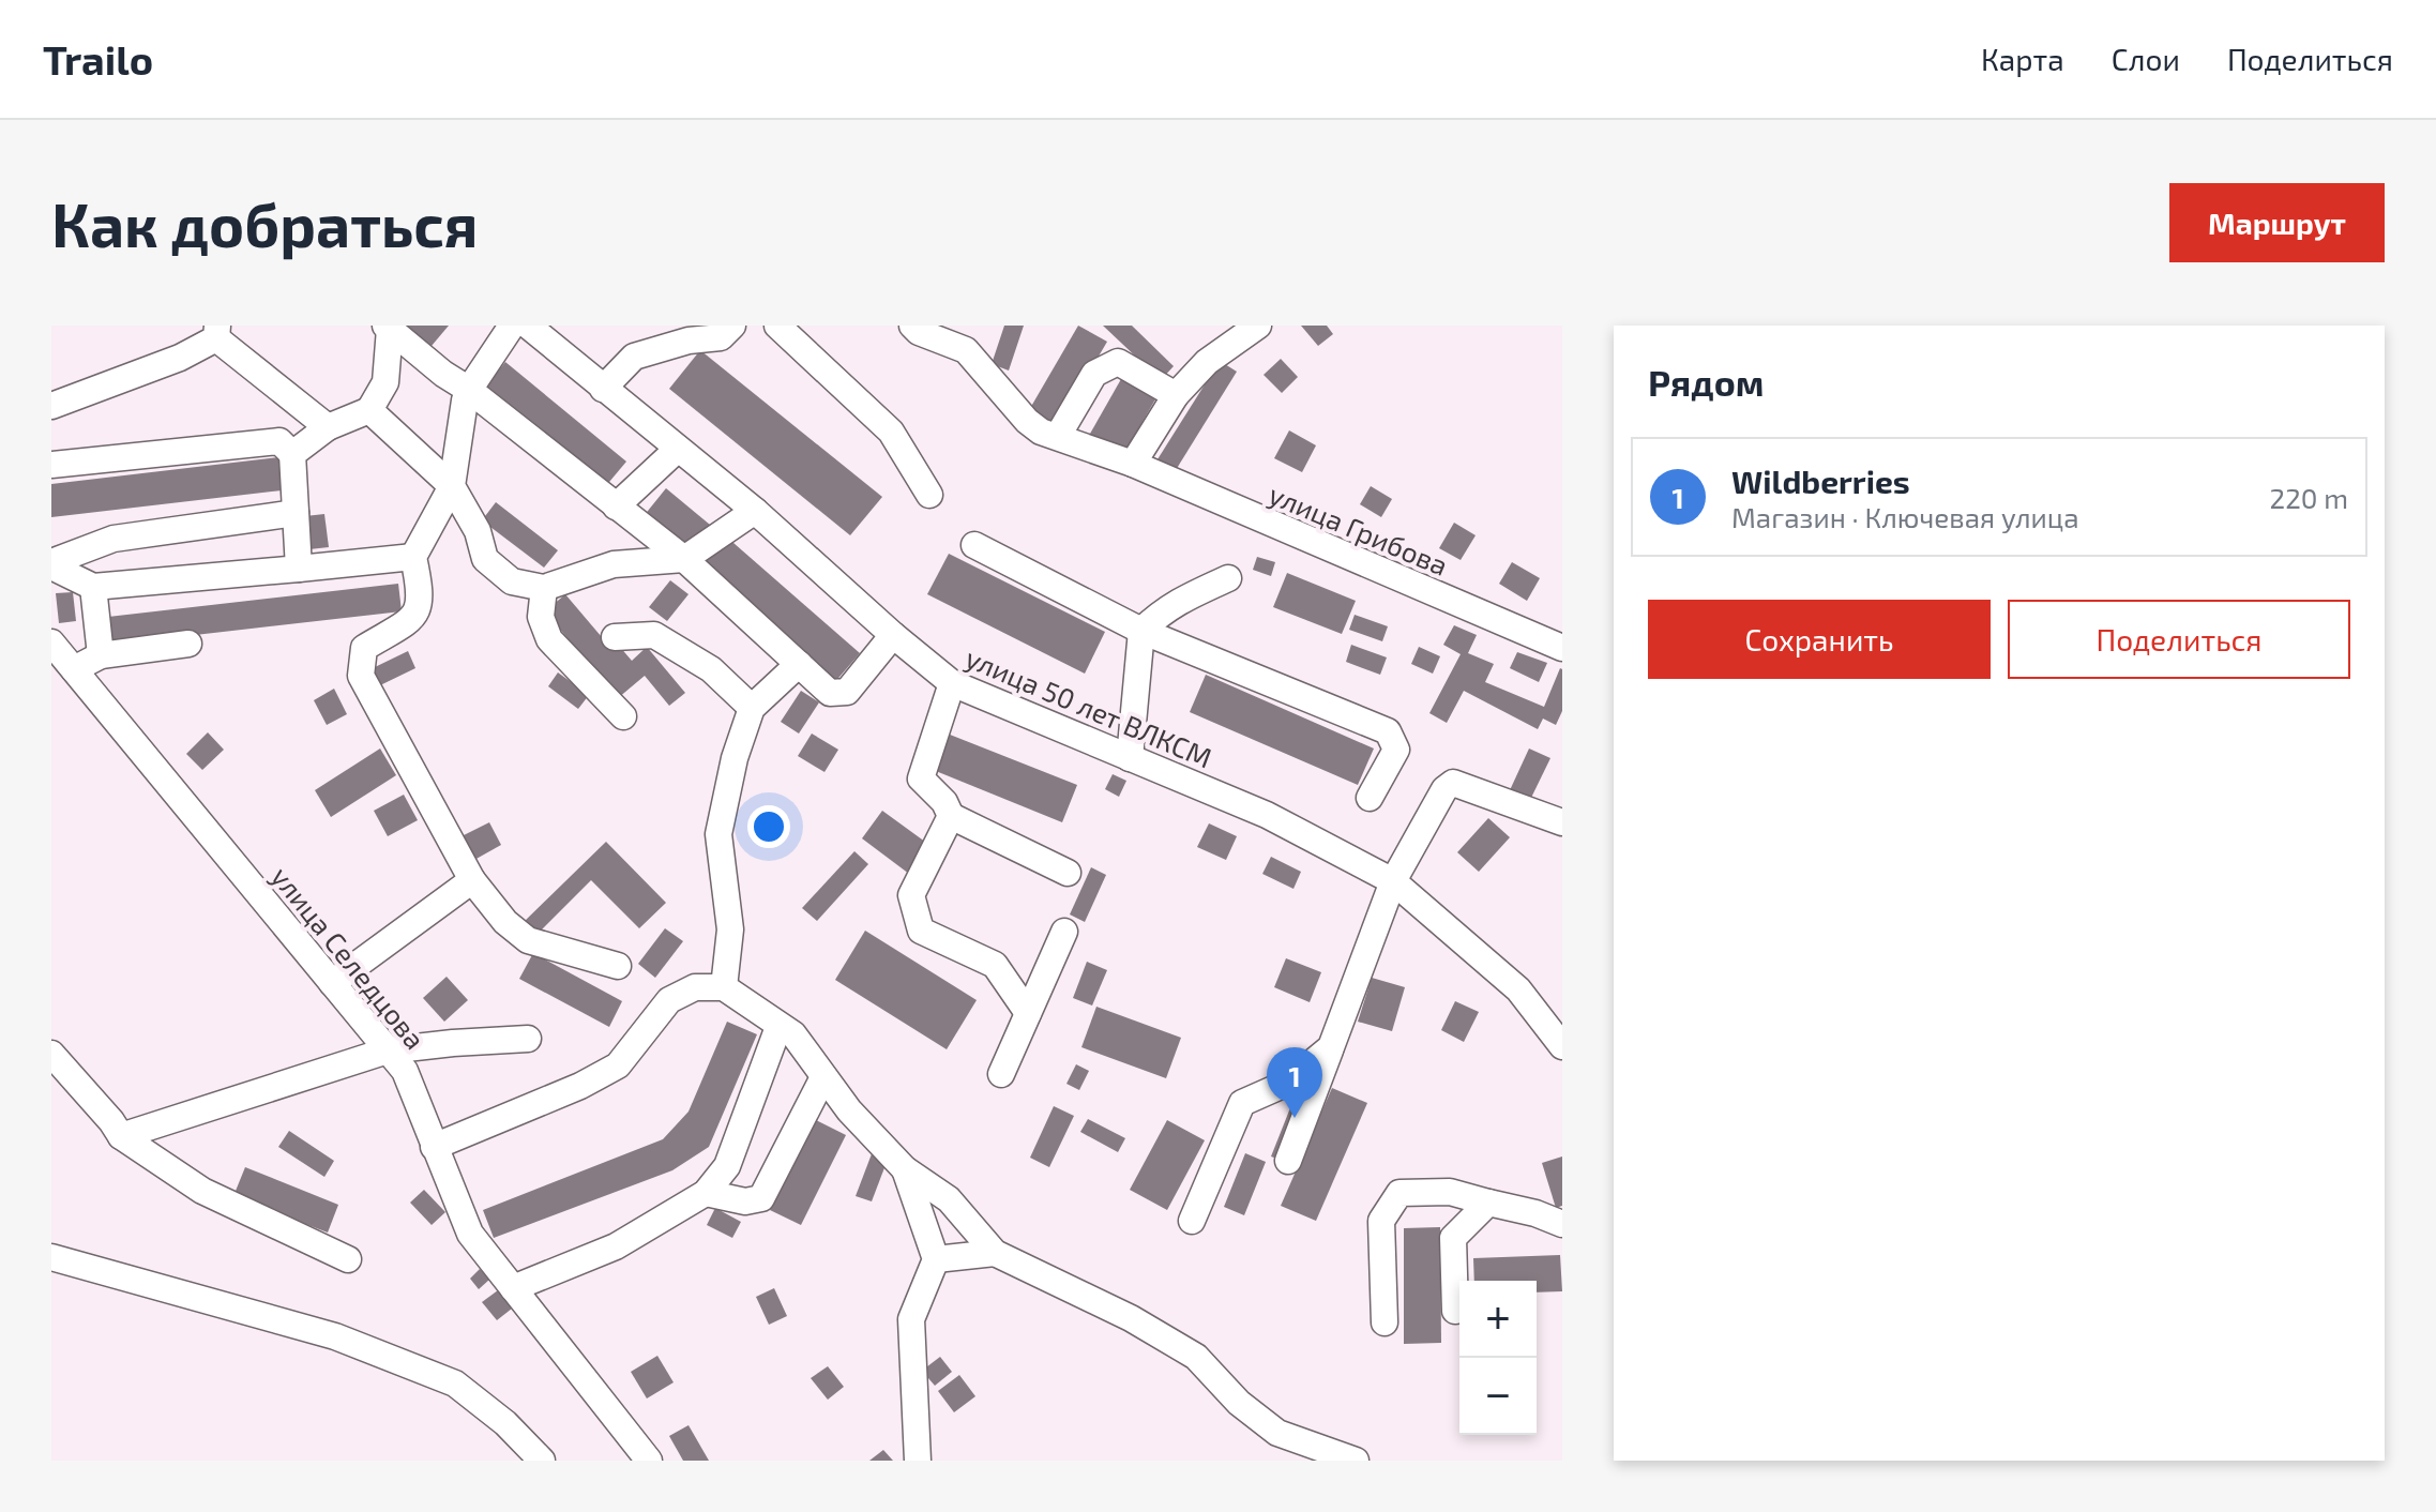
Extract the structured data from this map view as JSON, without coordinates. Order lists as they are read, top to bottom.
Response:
{
  "streets": {
    "street": ["улица Грибова", "улица 50 лет ВЛКСМ", "улица Селедцова"]
  },
  "page": {
    "header": "Trailo",
    "nav": ["Карта", "Слои", "Поделиться"],
    "buttons": [
      "Маршрут",
      ["Сохранить", "Поделиться"]
    ],
    "title": "Как добраться",
    "heading": "Рядом",
    "list": [
      {
        "mark": "1",
        "name": "Wildberries",
        "note": "Магазин · Ключевая улица",
        "value": "220 m"
      }
    ],
    "pins": "1",
    "map_buttons": ["+", "−"]
  }
}
